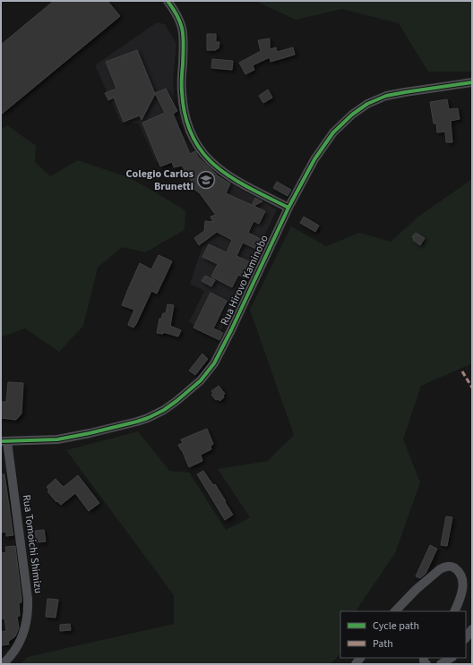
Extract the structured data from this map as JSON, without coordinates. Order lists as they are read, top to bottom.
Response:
{
  "streets": {
    "street": ["Rua Hirovo Kaminobo", "Rua Tomoichi Shimizu"]
  },
  "crossings": [
    ["Rua Hirovo Kaminobo", "Rua Tomoichi Shimizu"]
  ],
  "places": {
    "school or university": ["Colegio Carlos Brunetti"]
  },
  "legend": ["Cycle path", "Path"]
}
